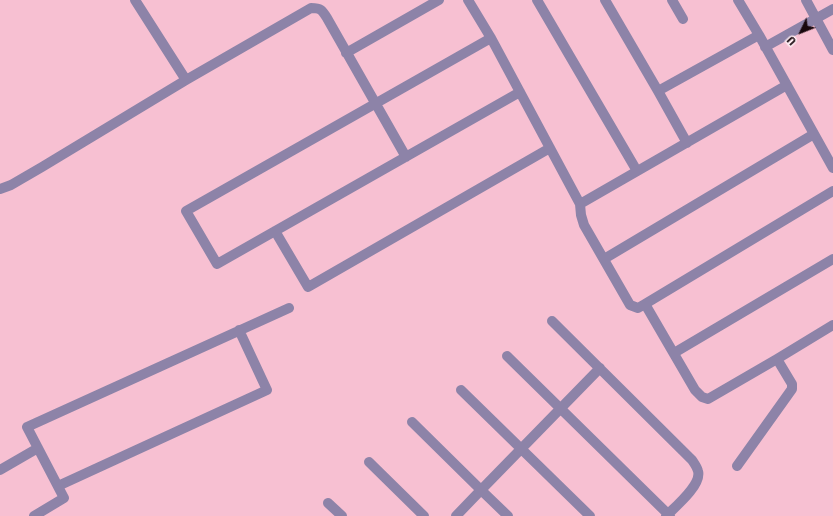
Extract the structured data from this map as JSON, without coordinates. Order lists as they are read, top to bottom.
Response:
{
  "north": "bottom left"
}
